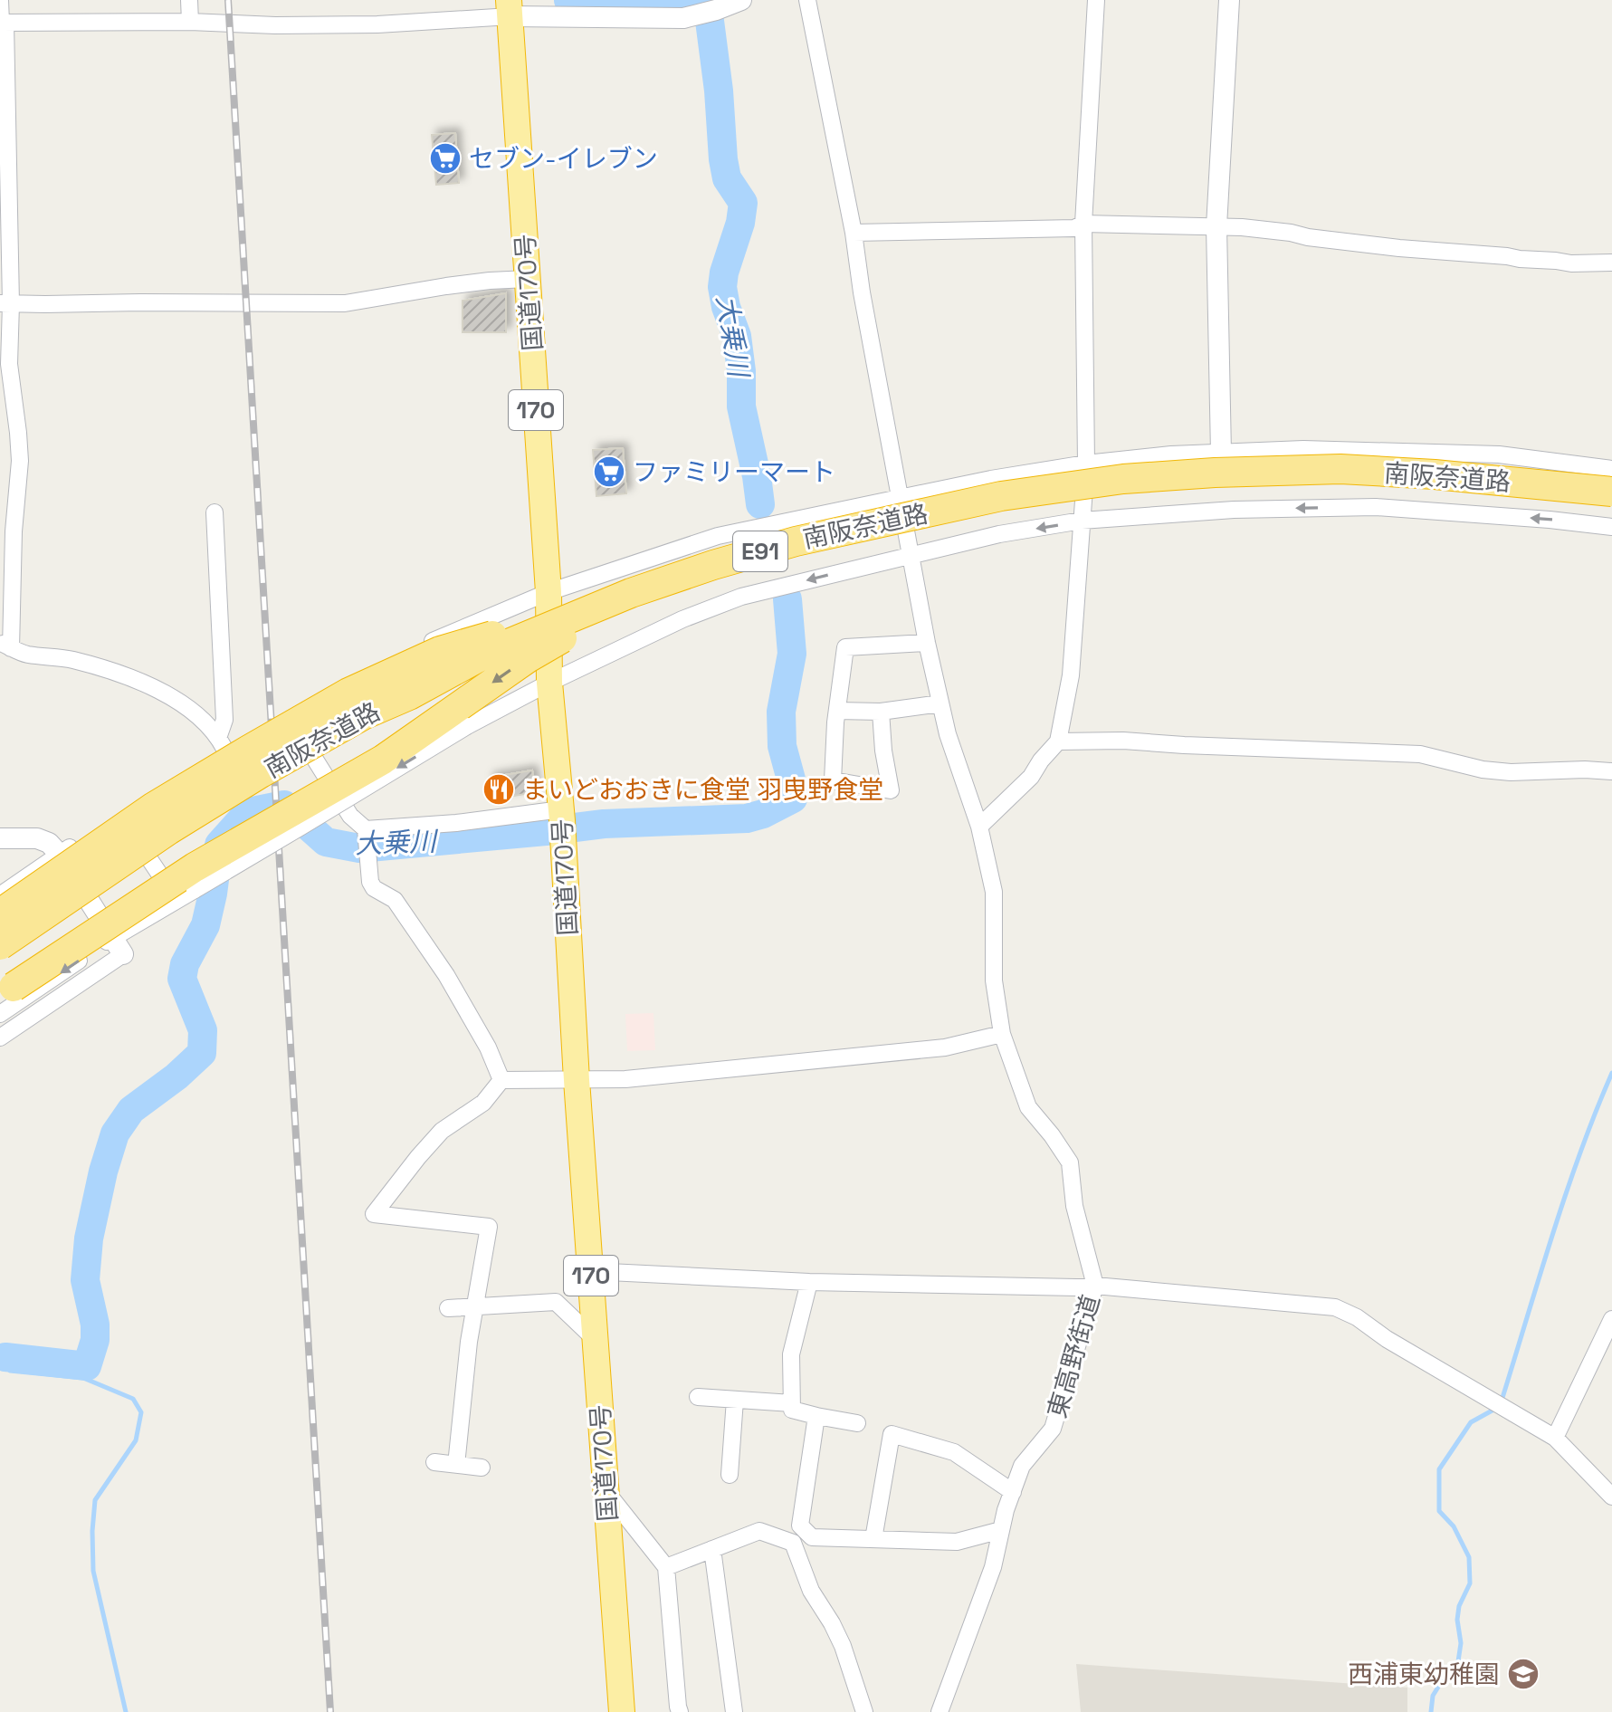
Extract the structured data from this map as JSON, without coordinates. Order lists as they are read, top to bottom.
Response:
{
  "streets": {
    "highway": [
      "国道170号",
      "170",
      "南阪奈道路",
      "E91"
    ],
    "street": ["東高野街道"]
  },
  "water": ["大乗川"],
  "places": {
    "supermarket": ["セブン-イレブン", "ファミリーマート"],
    "restaurant": ["まいどおおきに食堂 羽曳野食堂"],
    "school or university": ["西浦東幼稚園"]
  }
}
